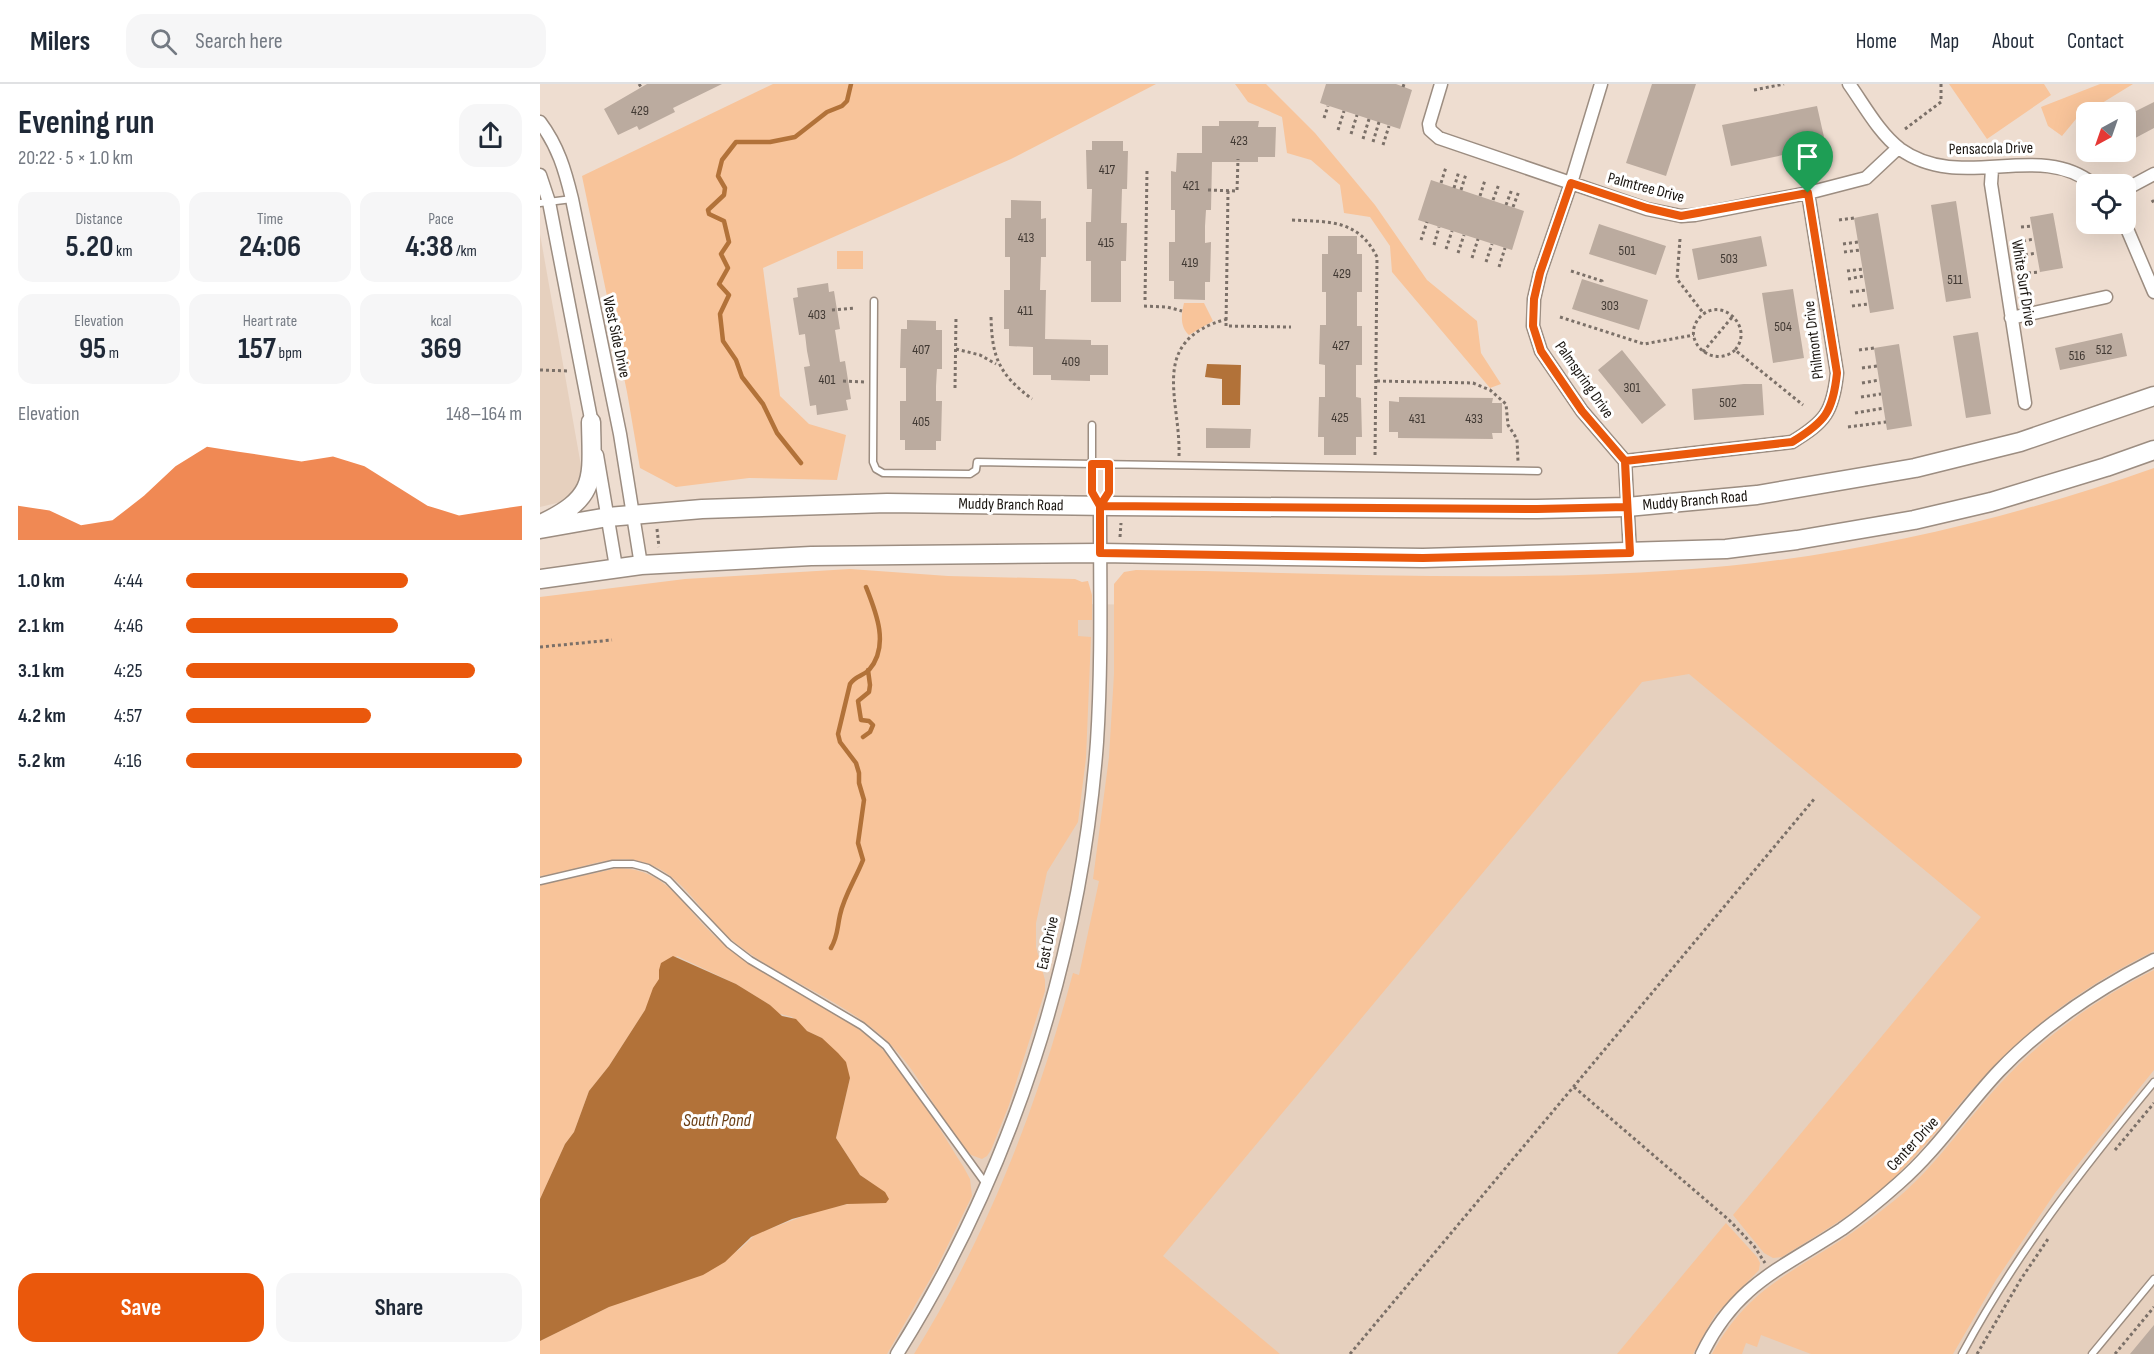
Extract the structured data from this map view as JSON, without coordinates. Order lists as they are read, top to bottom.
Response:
{
  "streets": {
    "main road": ["Muddy Branch Road"],
    "street": [
      "Pensacola Drive",
      "Palmtree Drive",
      "White Surf Drive",
      "West Side Drive",
      "Philmont Drive",
      "Palmspring Drive",
      "East Drive",
      "Center Drive"
    ]
  },
  "crossings": [
    ["Pensacola Drive", "Palmtree Drive"],
    ["Pensacola Drive", "White Surf Drive"],
    ["Palmtree Drive", "Philmont Drive"],
    ["Palmtree Drive", "Palmspring Drive"],
    ["West Side Drive", "Muddy Branch Road"],
    ["Philmont Drive", "Palmspring Drive"],
    ["Muddy Branch Road", "East Drive"]
  ],
  "water": ["South Pond"],
  "house_numbers": [
    "429",
    "423",
    "417",
    "421",
    "413",
    "415",
    "501",
    "503",
    "419",
    "429",
    "511",
    "303",
    "411",
    "403",
    "504",
    "427",
    "407",
    "512",
    "516",
    "409",
    "401",
    "301",
    "502",
    "425",
    "431",
    "433",
    "405"
  ],
  "north": "bottom left",
  "page": {
    "header": "Milers",
    "search": "Search here",
    "nav": [
      "Home",
      "Map",
      "About",
      "Contact"
    ],
    "heading": ["Evening run", "20:22 · 5 × 1.0 km"],
    "stats": [
      ["Distance", "5.20 km"],
      ["Time", "24:06"],
      ["Pace", "4:38 /km"],
      ["Elevation", "95 m"],
      ["Heart rate", "157 bpm"],
      ["kcal", "369"]
    ],
    "chart": ["Elevation", "148–164 m"],
    "list": [
      {
        "name": "1.0 km",
        "note": "4:44"
      },
      {
        "name": "2.1 km",
        "note": "4:46"
      },
      {
        "name": "3.1 km",
        "note": "4:25"
      },
      {
        "name": "4.2 km",
        "note": "4:57"
      },
      {
        "name": "5.2 km",
        "note": "4:16"
      }
    ],
    "buttons": ["Save", "Share"]
  }
}
